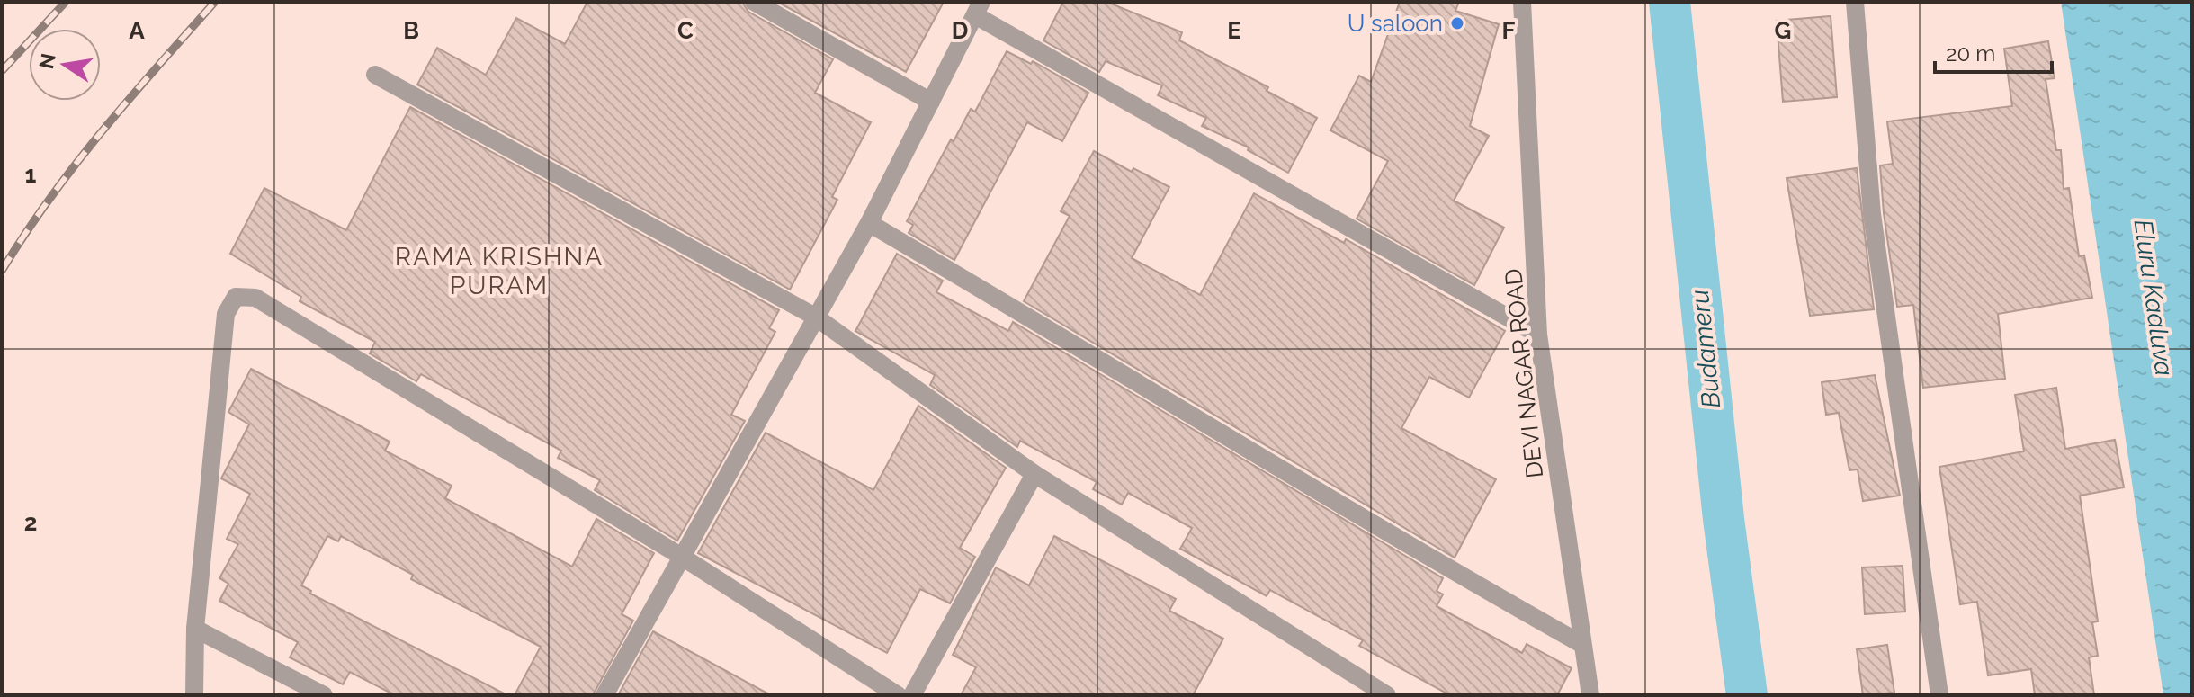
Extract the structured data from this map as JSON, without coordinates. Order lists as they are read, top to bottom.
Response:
{
  "streets": {
    "street": ["DEVI NAGAR ROAD"]
  },
  "districts": ["RAMA KRISHNA PURAM"],
  "water": ["Eluru Kaaluva", "Budameru"],
  "places": ["U saloon"],
  "scale_bar": "20 m",
  "north": "left",
  "grid": {
    "columns": [
      "A",
      "B",
      "C",
      "D",
      "E",
      "F",
      "G"
    ],
    "rows": ["1", "2"]
  }
}
